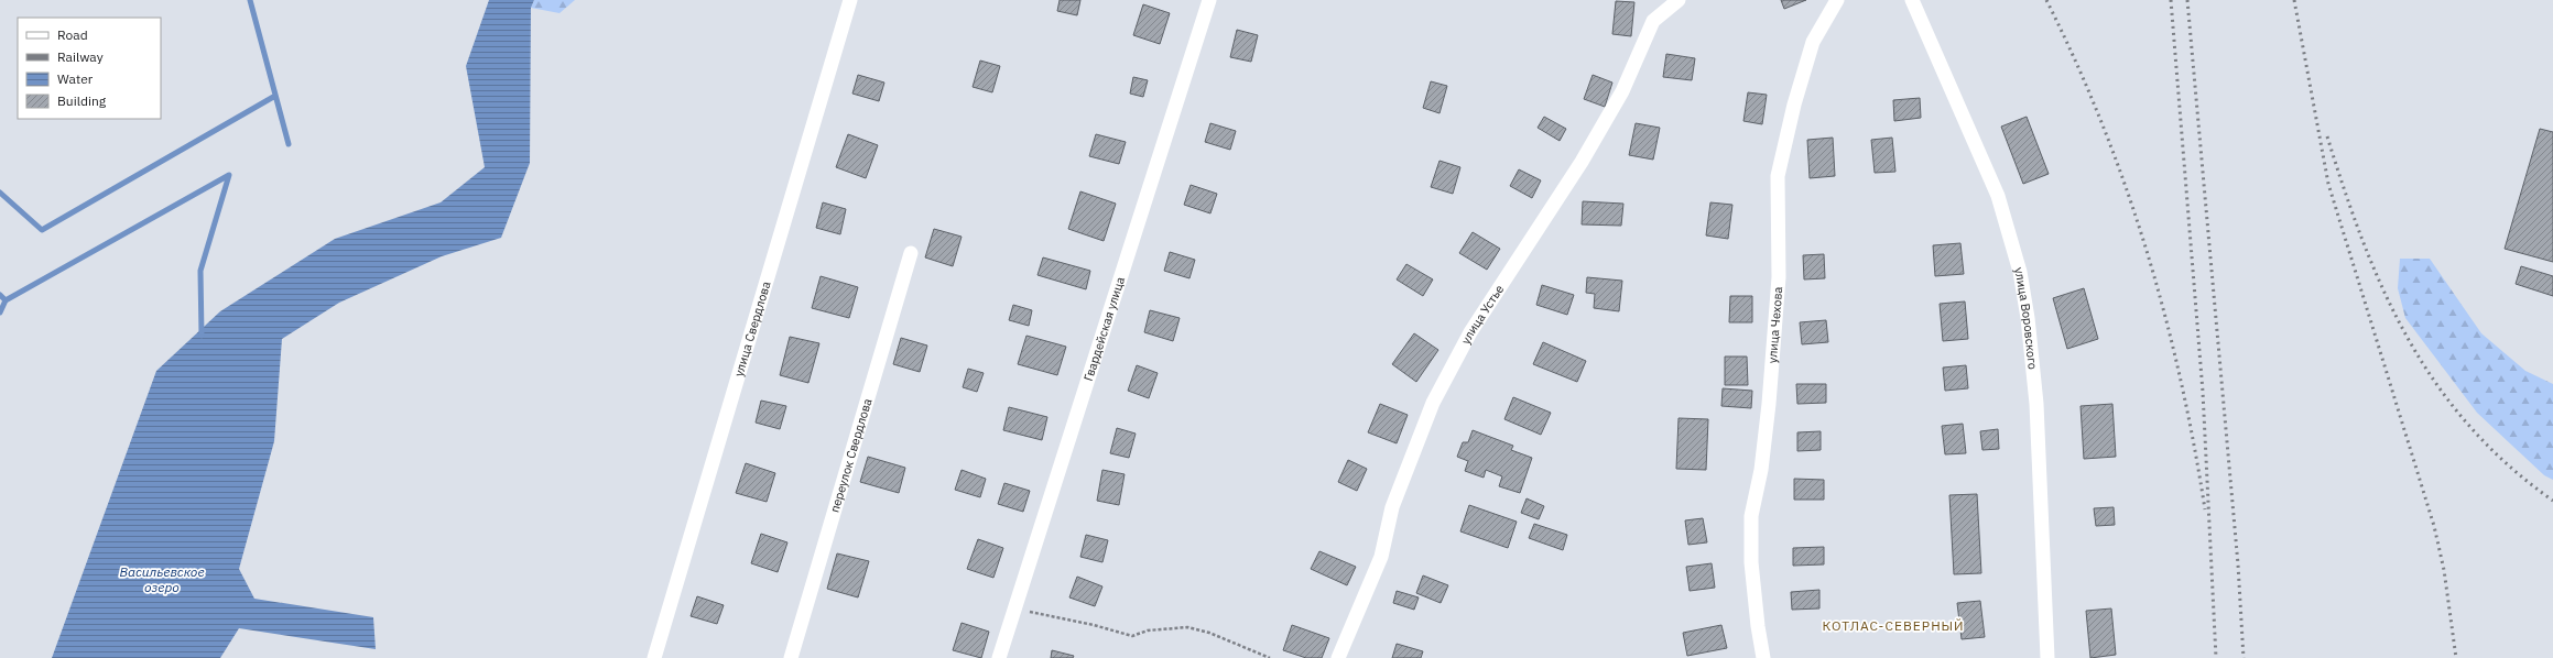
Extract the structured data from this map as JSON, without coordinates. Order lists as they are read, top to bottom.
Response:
{
  "streets": {
    "street": [
      "улица Устье",
      "улица Воровского",
      "улица Чехова",
      "улица Свердлова",
      "Гвардейская улица",
      "переулок Свердлова"
    ]
  },
  "districts": ["КОТЛАС-СЕВЕРНЫЙ"],
  "water": ["Васильевское озеро"],
  "legend": [
    "Road",
    "Railway",
    "Water",
    "Building"
  ]
}
